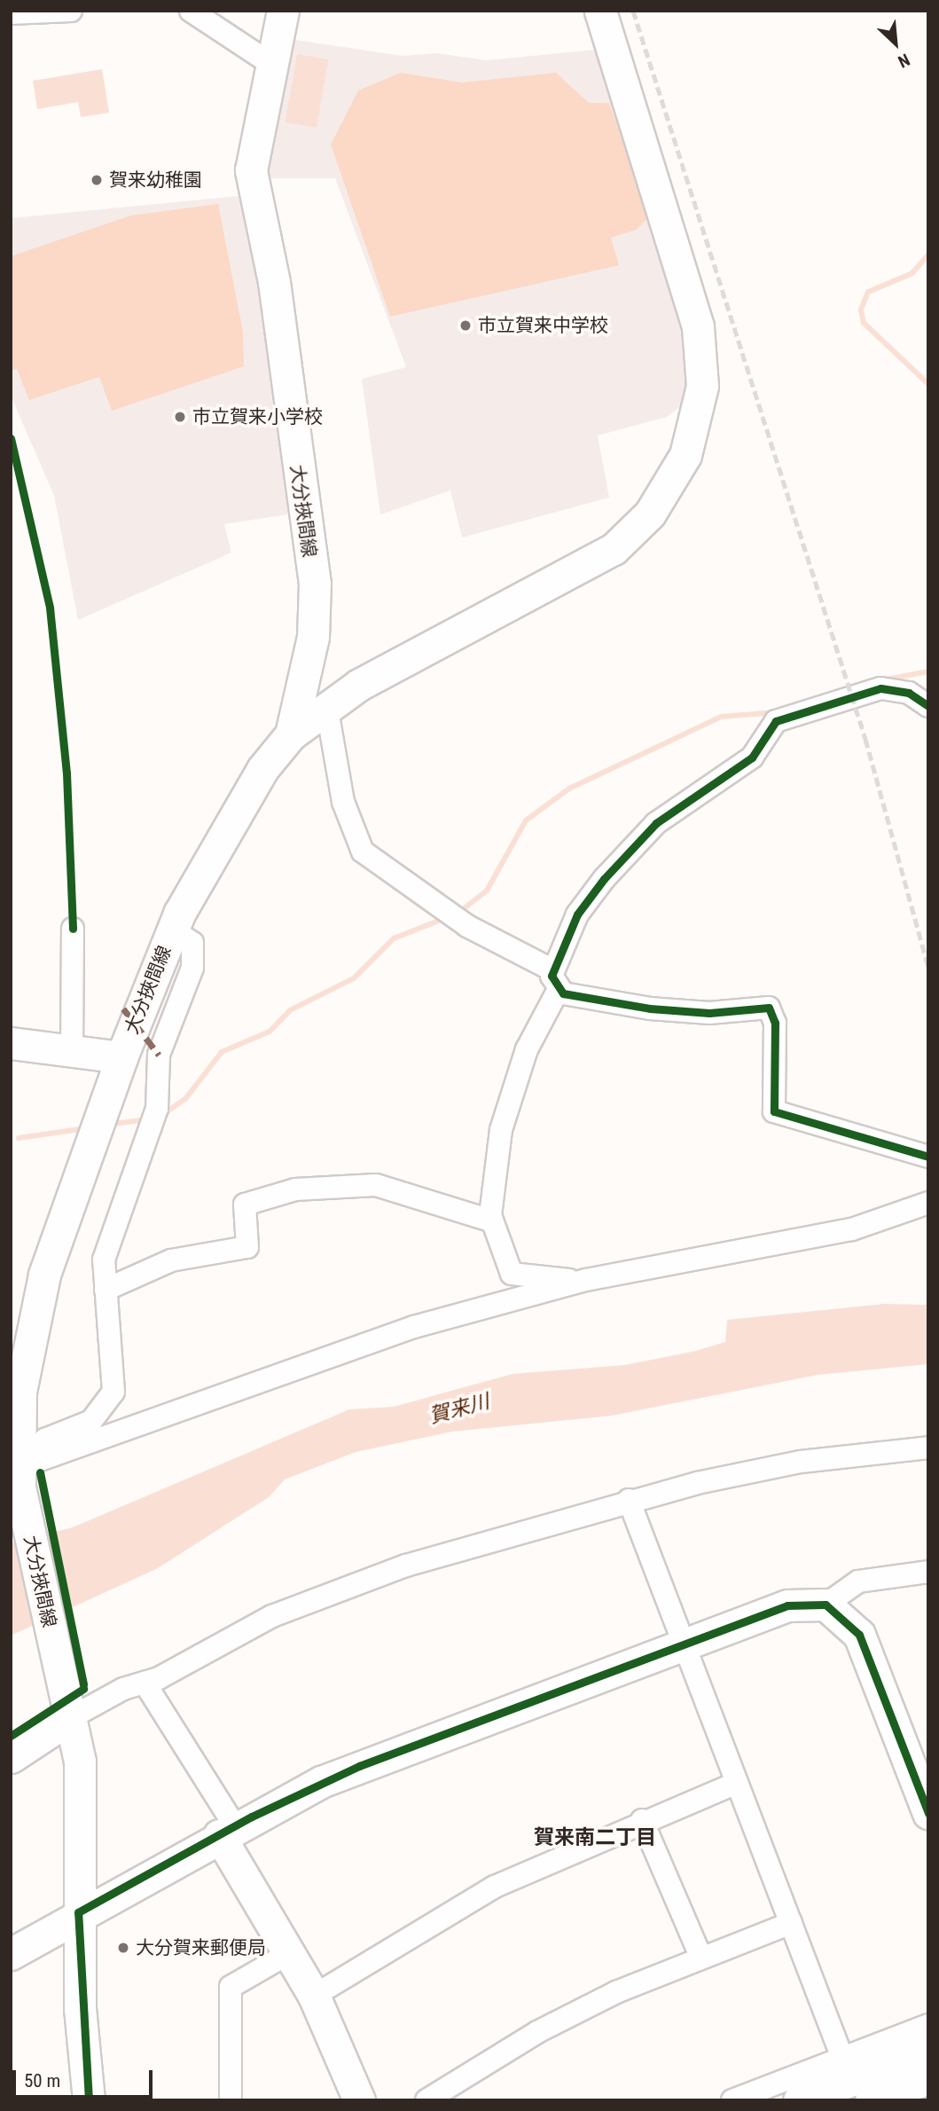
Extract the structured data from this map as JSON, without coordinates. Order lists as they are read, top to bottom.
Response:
{
  "streets": {
    "street": ["大分挾間線"]
  },
  "districts": ["賀来南二丁目"],
  "water": ["賀来川"],
  "places": [
    "賀来幼稚園",
    "市立賀来中学校",
    "市立賀来小学校",
    "大分賀来郵便局"
  ],
  "scale_bar": "50 m",
  "north": "bottom right"
}
